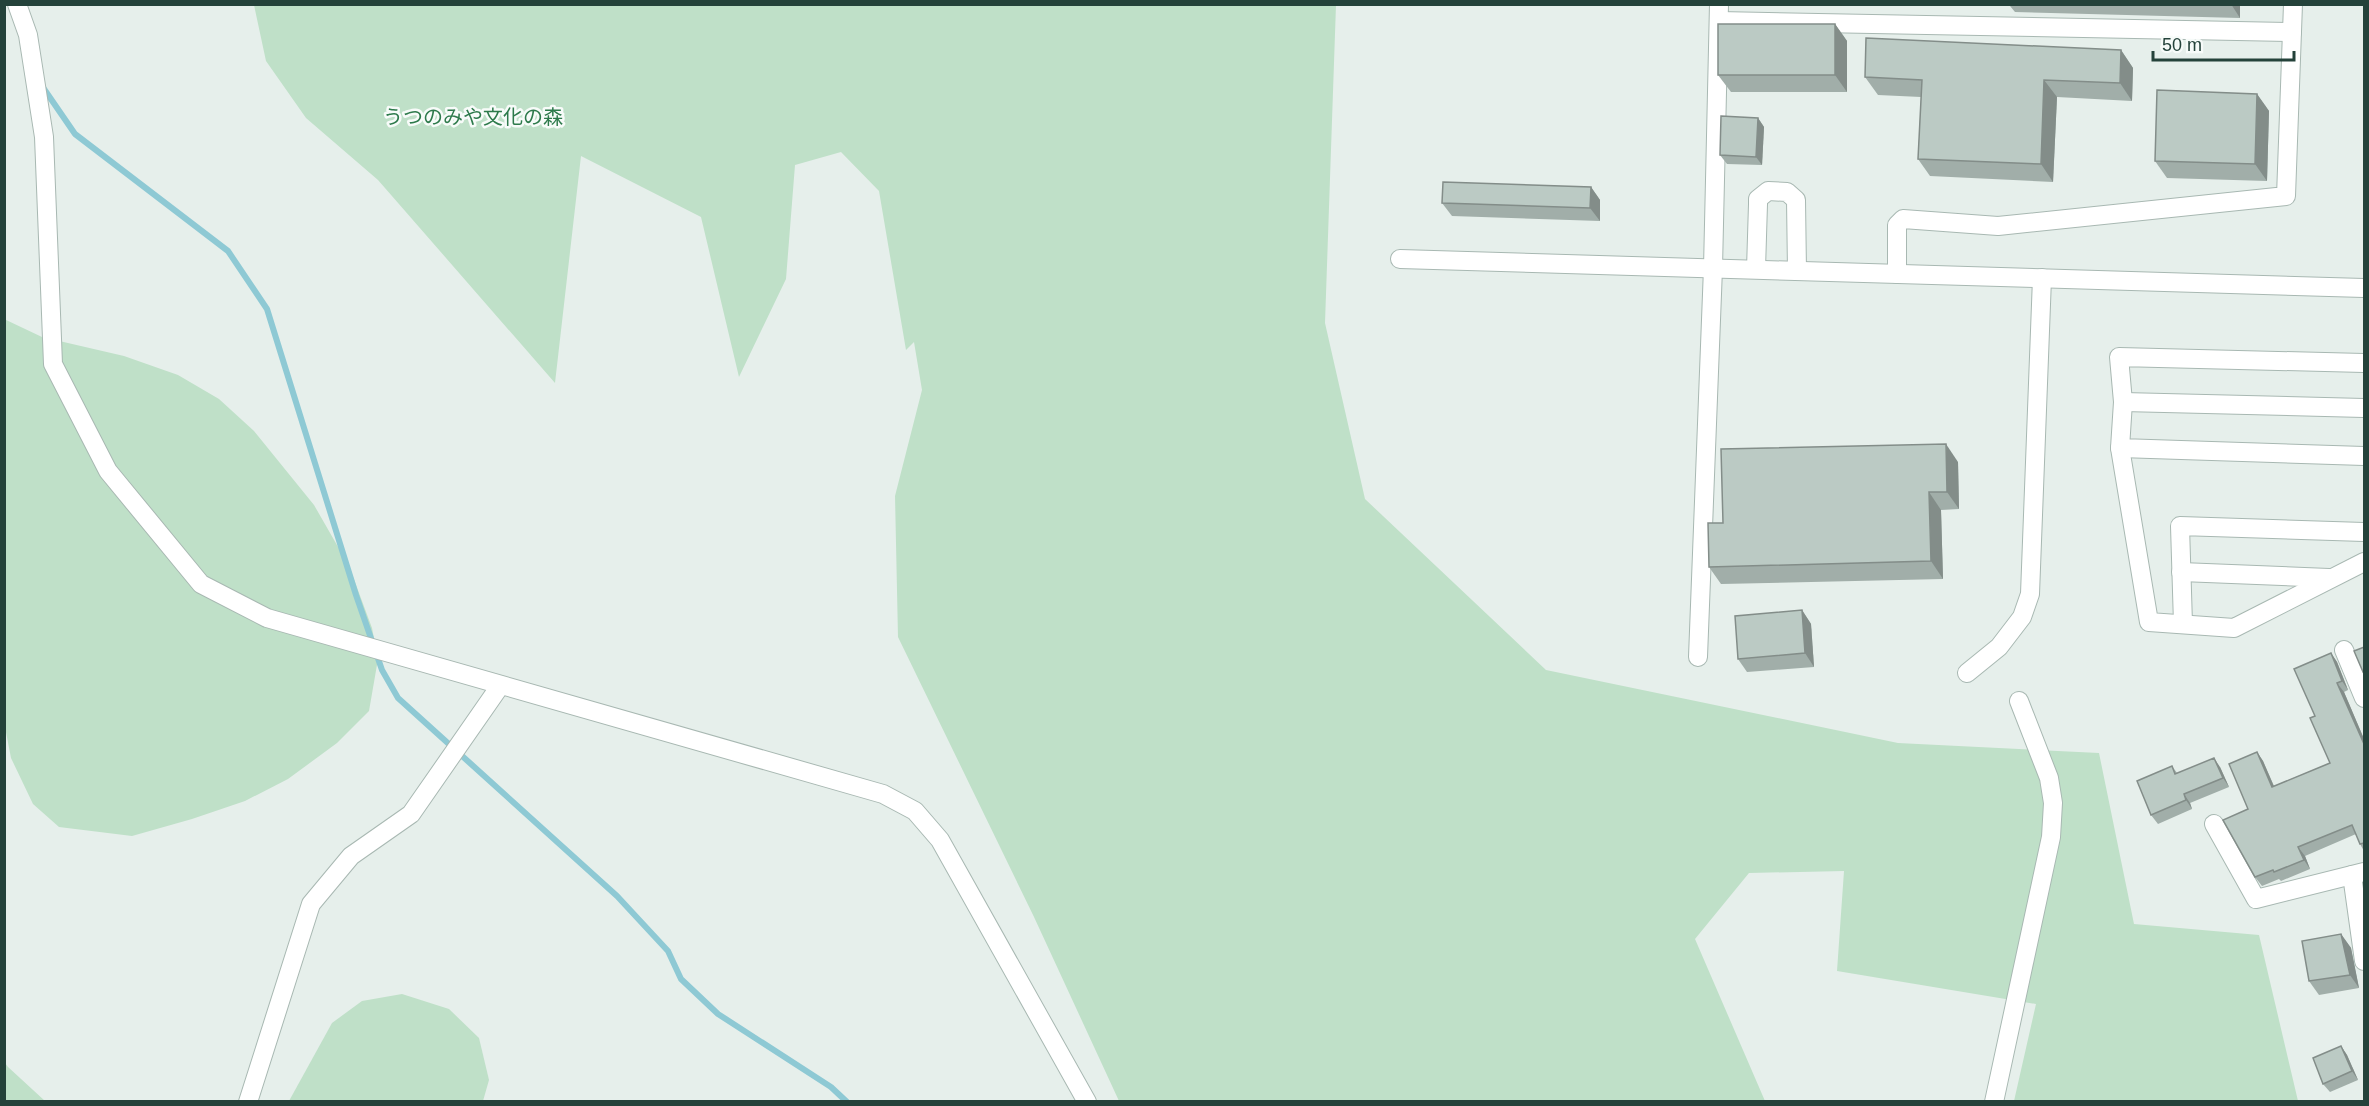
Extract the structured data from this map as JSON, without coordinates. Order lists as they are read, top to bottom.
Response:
{
  "parks": ["うつのみや文化の森"],
  "scale_bar": "50 m"
}
